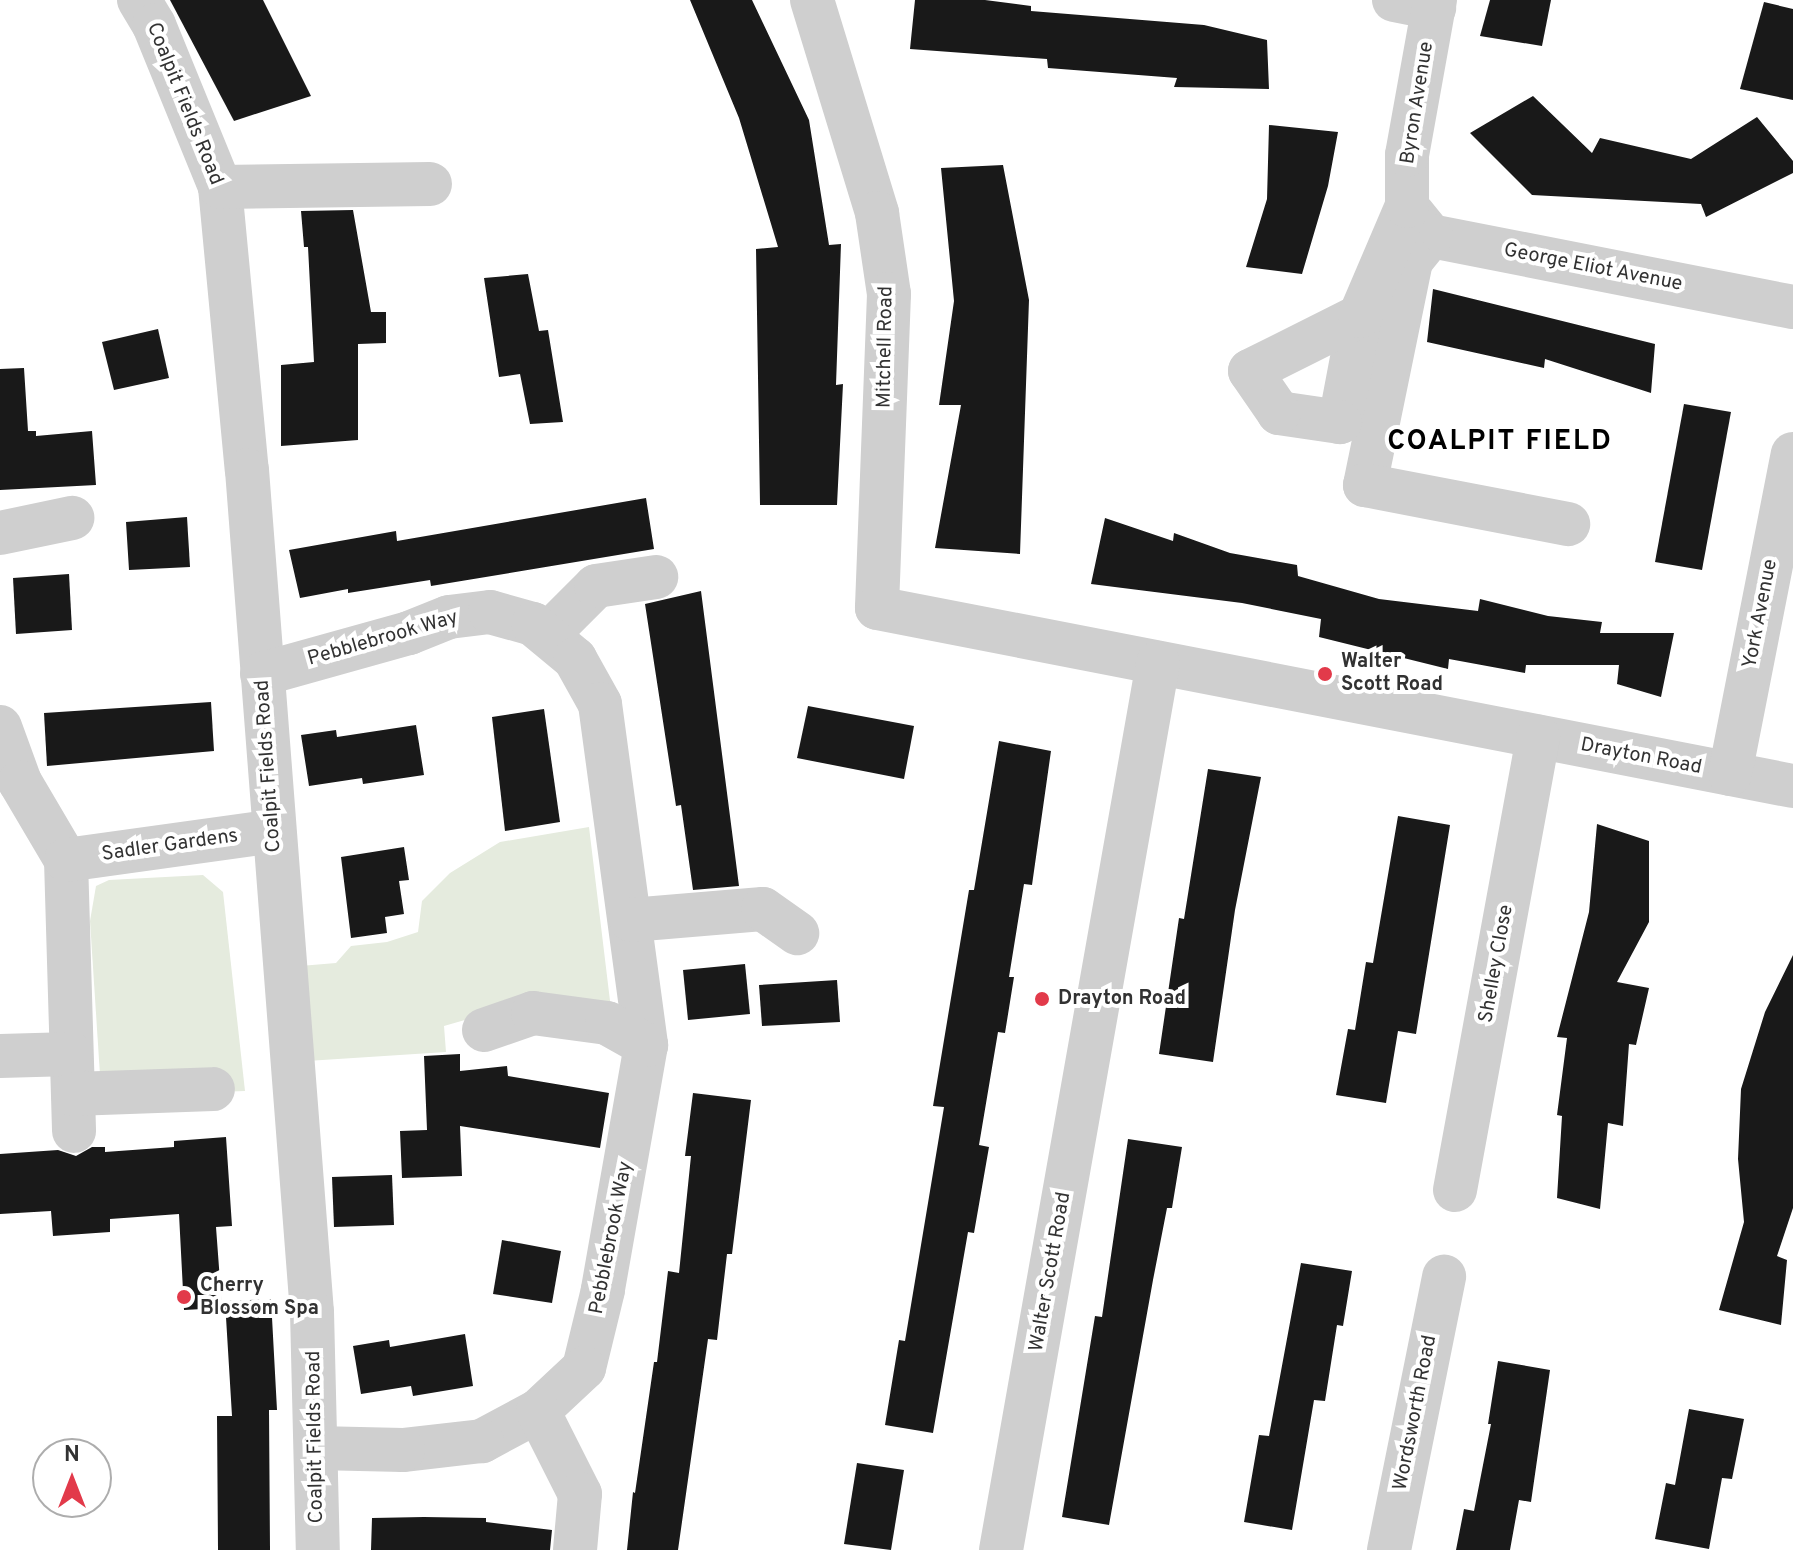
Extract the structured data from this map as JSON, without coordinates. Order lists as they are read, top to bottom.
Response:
{
  "streets": {
    "street": [
      "Byron Avenue",
      "Coalpit Fields Road",
      "George Eliot Avenue",
      "Mitchell Road",
      "York Avenue",
      "Pebblebrook Way",
      "Drayton Road",
      "Sadler Gardens",
      "Shelley Close",
      "Walter Scott Road",
      "Wordsworth Road"
    ]
  },
  "crossings": [
    ["Byron Avenue", "George Eliot Avenue"],
    ["Coalpit Fields Road", "Pebblebrook Way"],
    ["Coalpit Fields Road", "Sadler Gardens"],
    ["Mitchell Road", "Drayton Road"],
    ["York Avenue", "Drayton Road"],
    ["Drayton Road", "Shelley Close"],
    ["Drayton Road", "Walter Scott Road"]
  ],
  "districts": ["COALPIT FIELD"],
  "places": ["Walter Scott Road", "Drayton Road", "Cherry Blossom Spa"],
  "north": "top"
}
